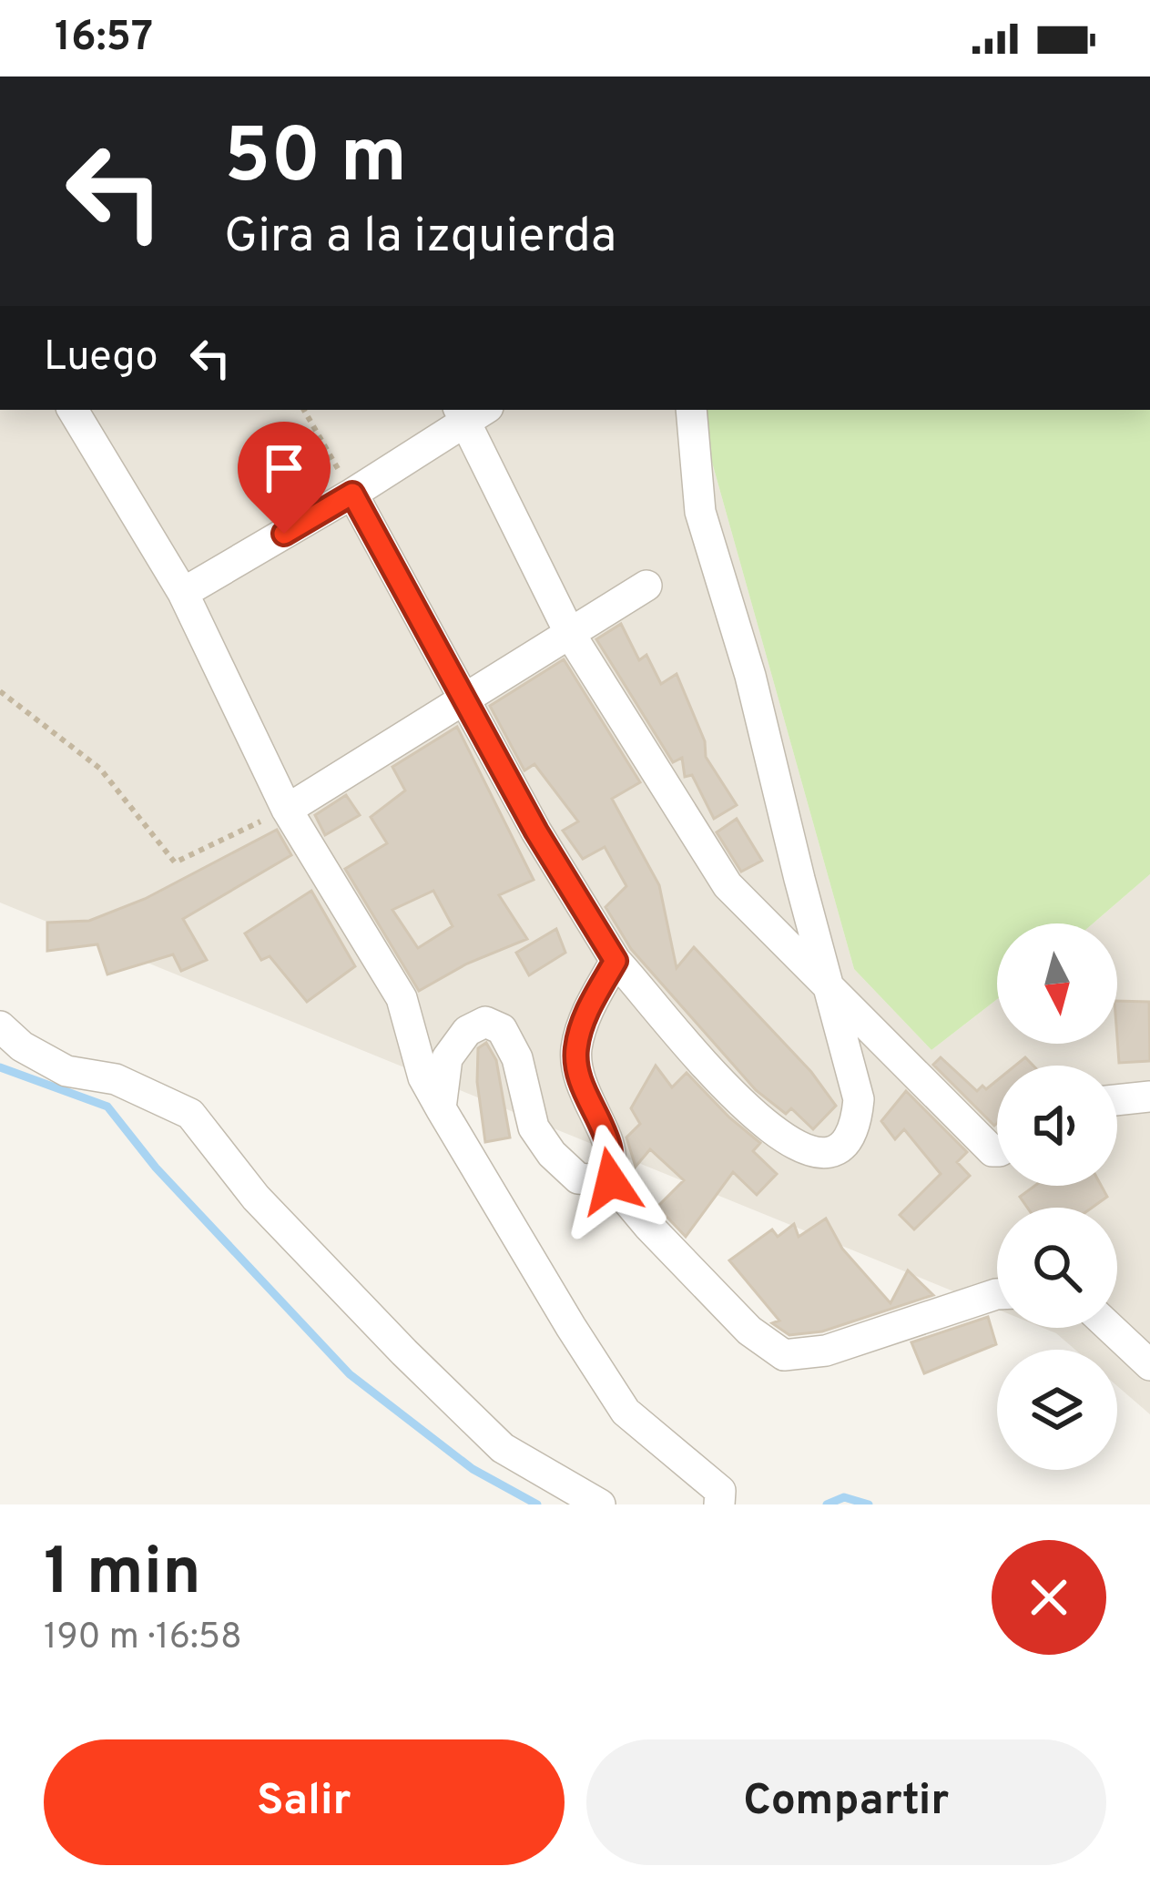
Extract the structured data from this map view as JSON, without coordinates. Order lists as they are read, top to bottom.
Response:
{
  "north": "bottom",
  "page": {
    "status": "16:57",
    "turn": ["50 m", "Gira a la izquierda"],
    "then": "Luego",
    "heading": ["1 min", "190 m · 16:58"],
    "buttons": ["Salir", "Compartir"]
  }
}
